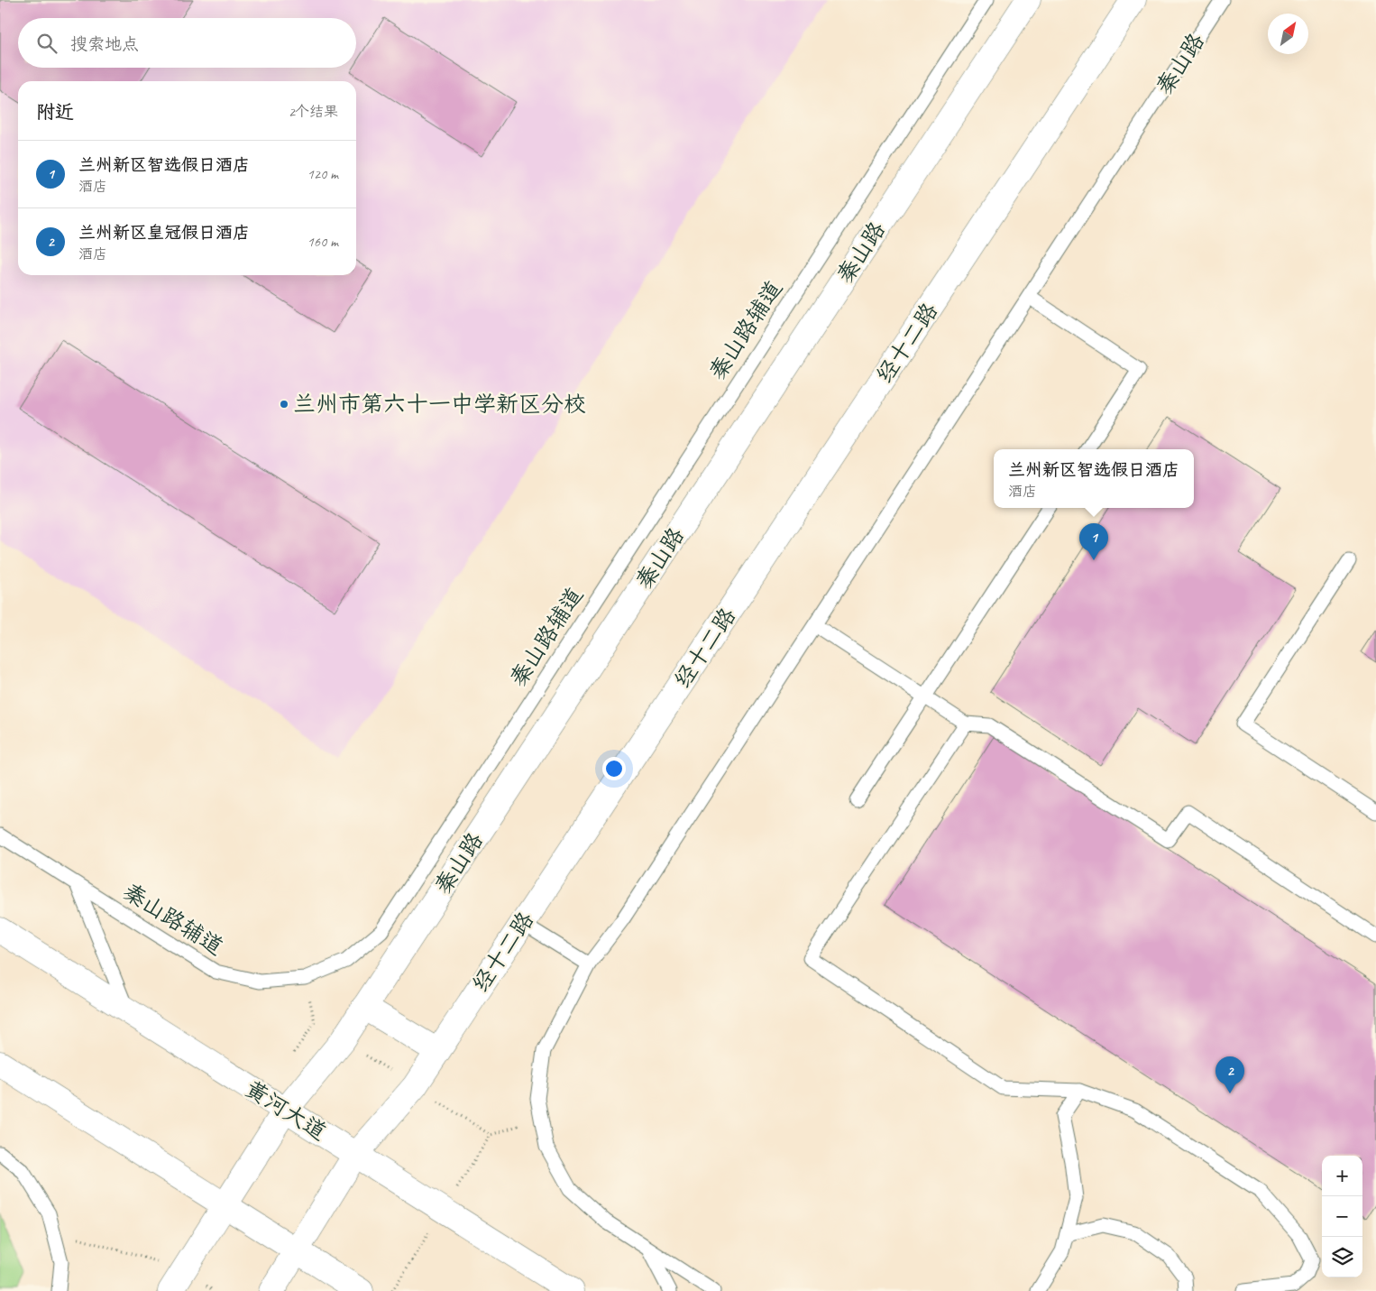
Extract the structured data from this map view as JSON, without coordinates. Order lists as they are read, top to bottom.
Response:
{
  "streets": {
    "street": ["秦山路", "经十二路", "黄河大道"],
    "lane": ["秦山路辅道"]
  },
  "crossings": [
    ["秦山路", "黄河大道"],
    ["经十二路", "黄河大道"]
  ],
  "places": ["兰州市第六十一中学新区分校"],
  "north": "top right",
  "page": {
    "search": "搜索地点",
    "heading": ["附近", "2个结果"],
    "list": [
      {
        "mark": "1",
        "name": "兰州新区智选假日酒店",
        "note": "酒店",
        "value": "120 m"
      },
      {
        "mark": "2",
        "name": "兰州新区皇冠假日酒店",
        "note": "酒店",
        "value": "160 m"
      }
    ],
    "popup": ["兰州新区智选假日酒店", "酒店"],
    "pins": ["1", "2"],
    "map_buttons": ["+", "−"]
  }
}
